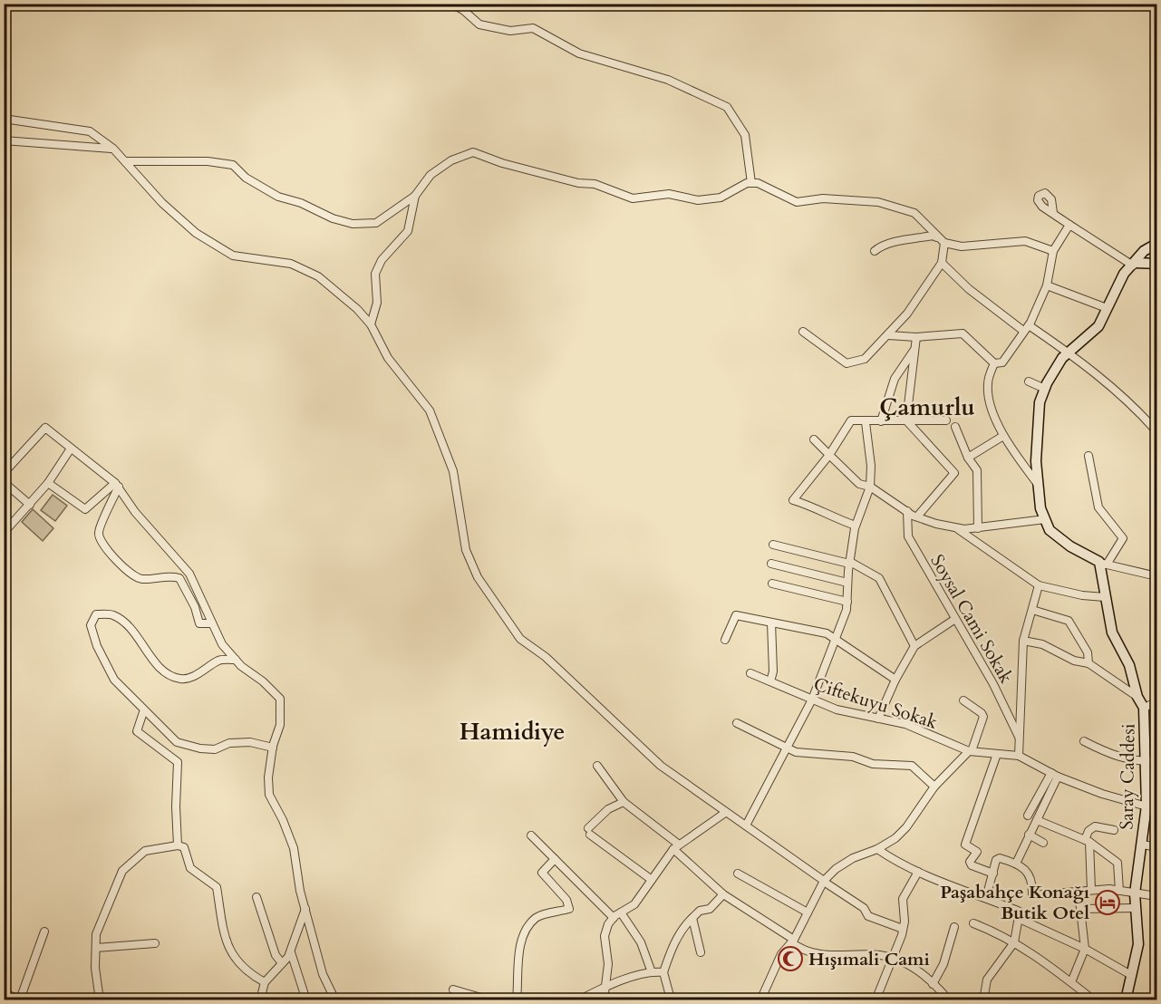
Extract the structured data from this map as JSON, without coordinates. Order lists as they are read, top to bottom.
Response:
{
  "streets": {
    "street": ["Soysal Cami Sokak", "Çiftekuyu Sokak", "Saray Caddesi"]
  },
  "crossings": [
    ["Çiftekuyu Sokak", "Saray Caddesi"]
  ],
  "districts": ["Çamurlu", "Hamidiye"],
  "places": {
    "hotel": ["Paşabahçe Konağı Butik Otel"],
    "mosque": ["Hışımali Cami"]
  }
}
